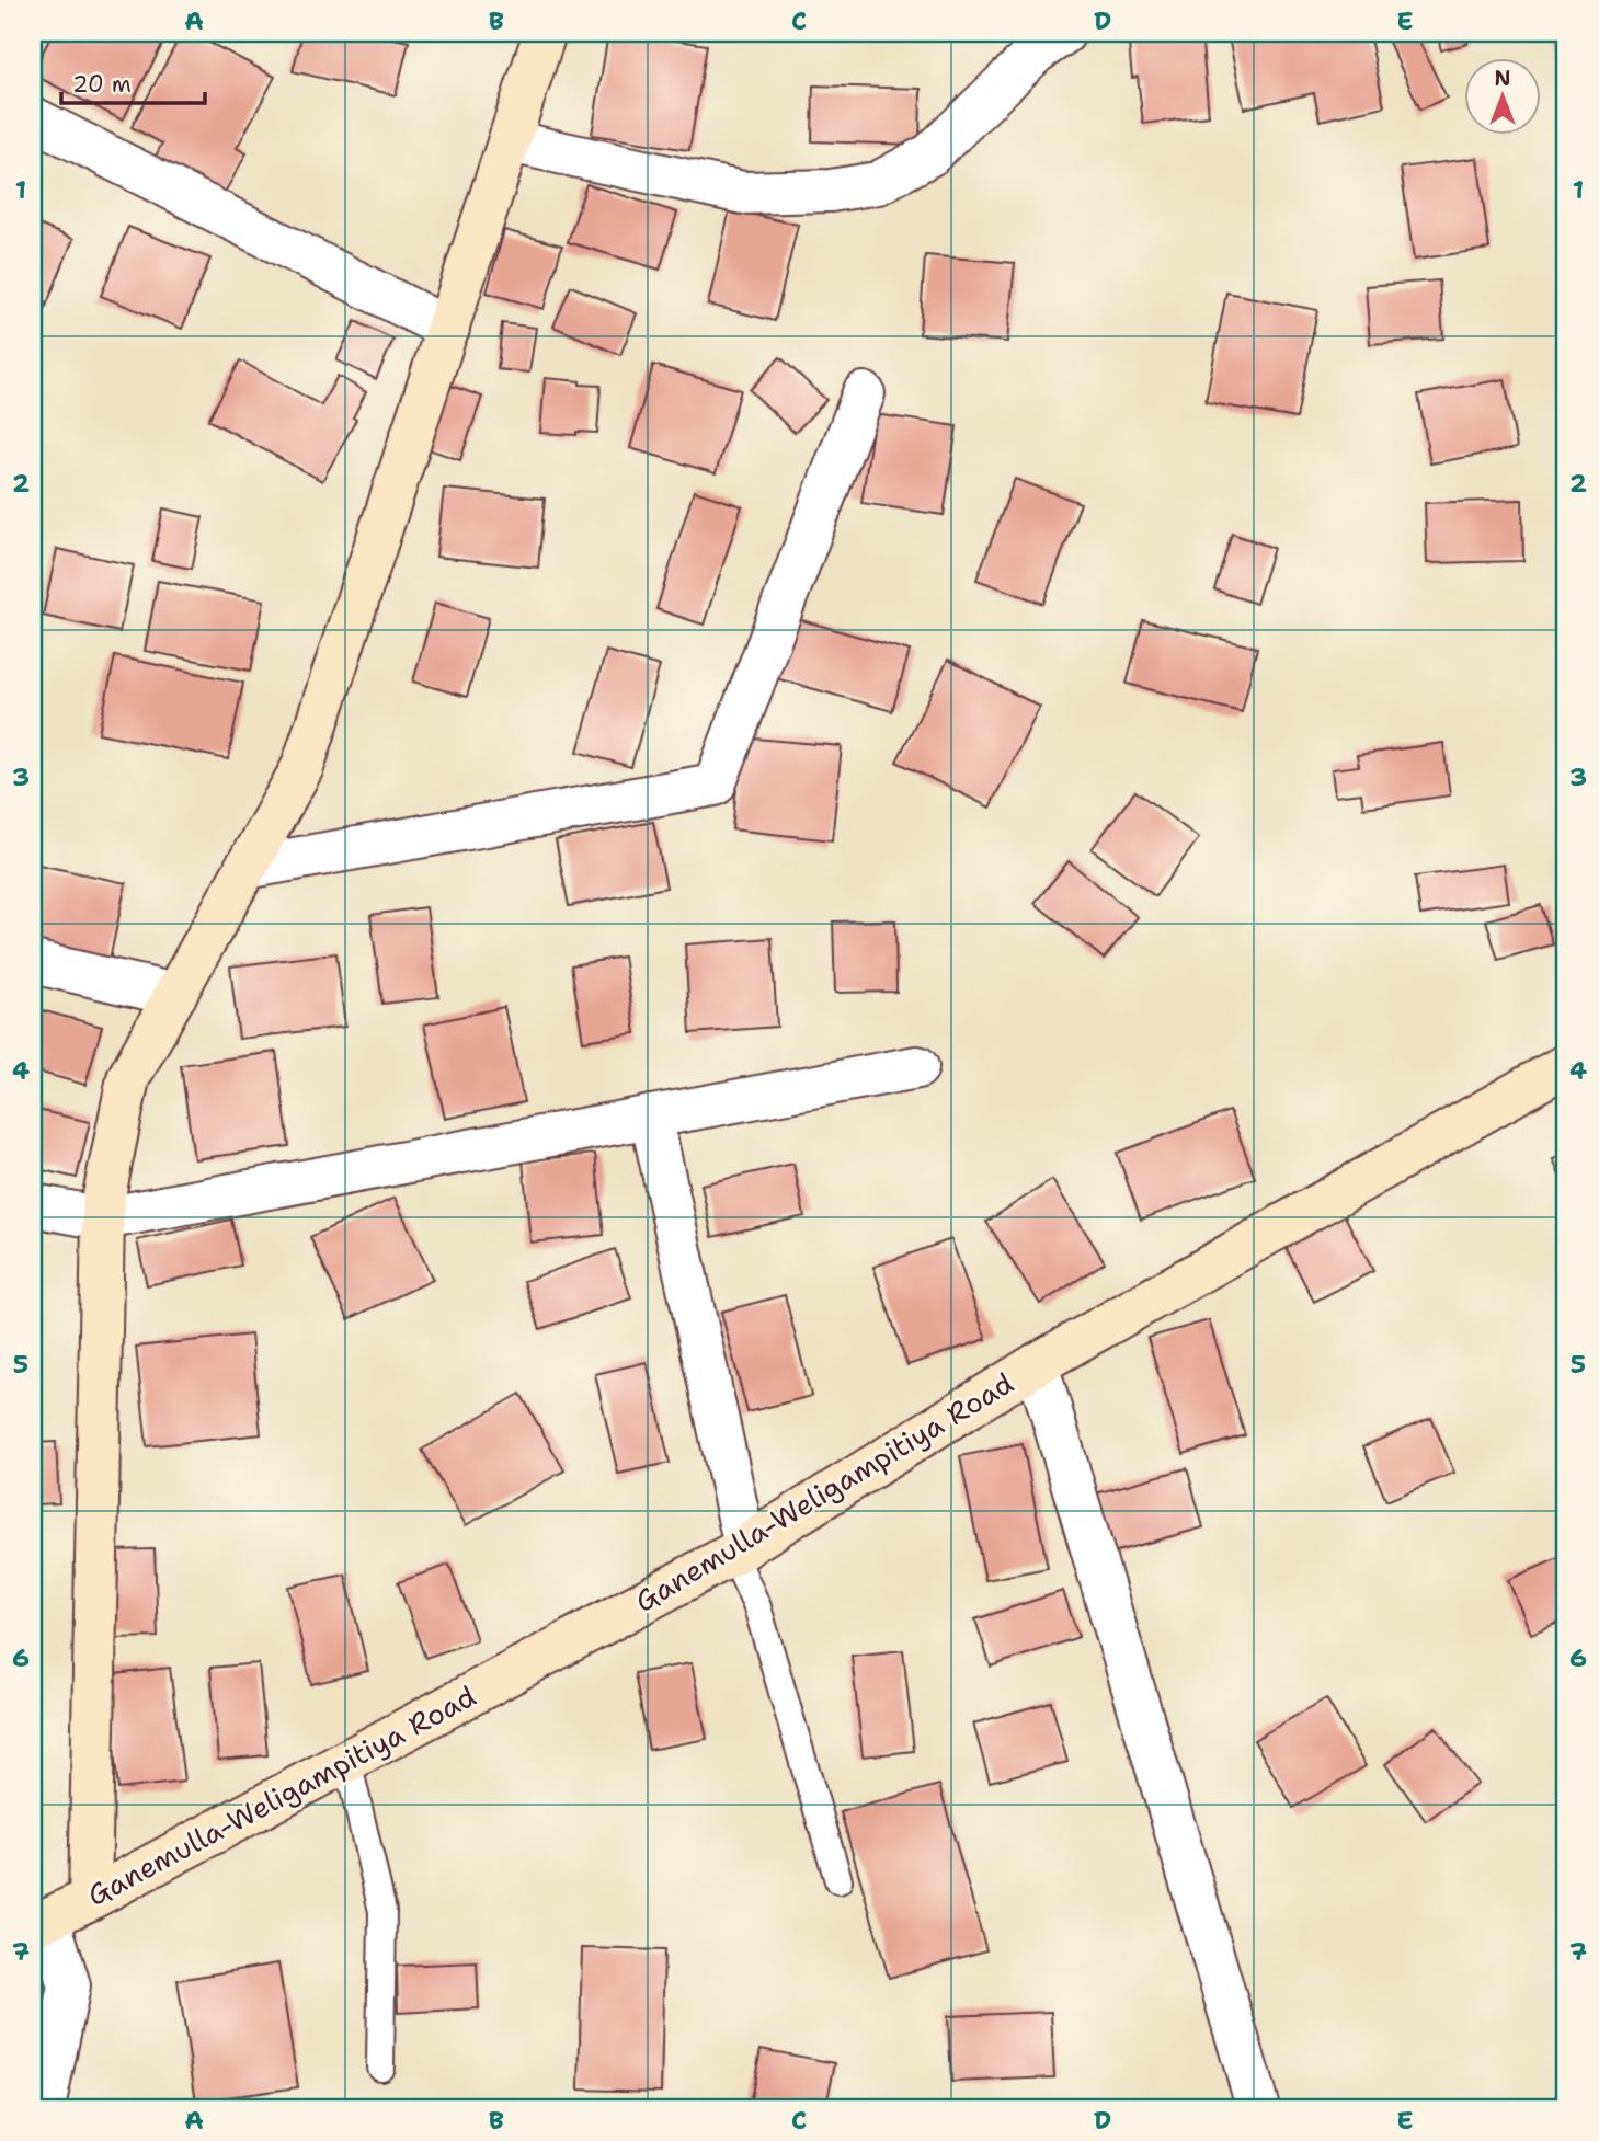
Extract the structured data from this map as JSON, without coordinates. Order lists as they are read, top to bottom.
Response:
{
  "streets": {
    "street": ["Ganemulla-Weligampitiya Road"]
  },
  "scale_bar": "20 m",
  "north": "top",
  "grid": {
    "columns": [
      "A",
      "B",
      "C",
      "D",
      "E"
    ],
    "rows": [
      "1",
      "2",
      "3",
      "4",
      "5",
      "6",
      "7"
    ]
  }
}
